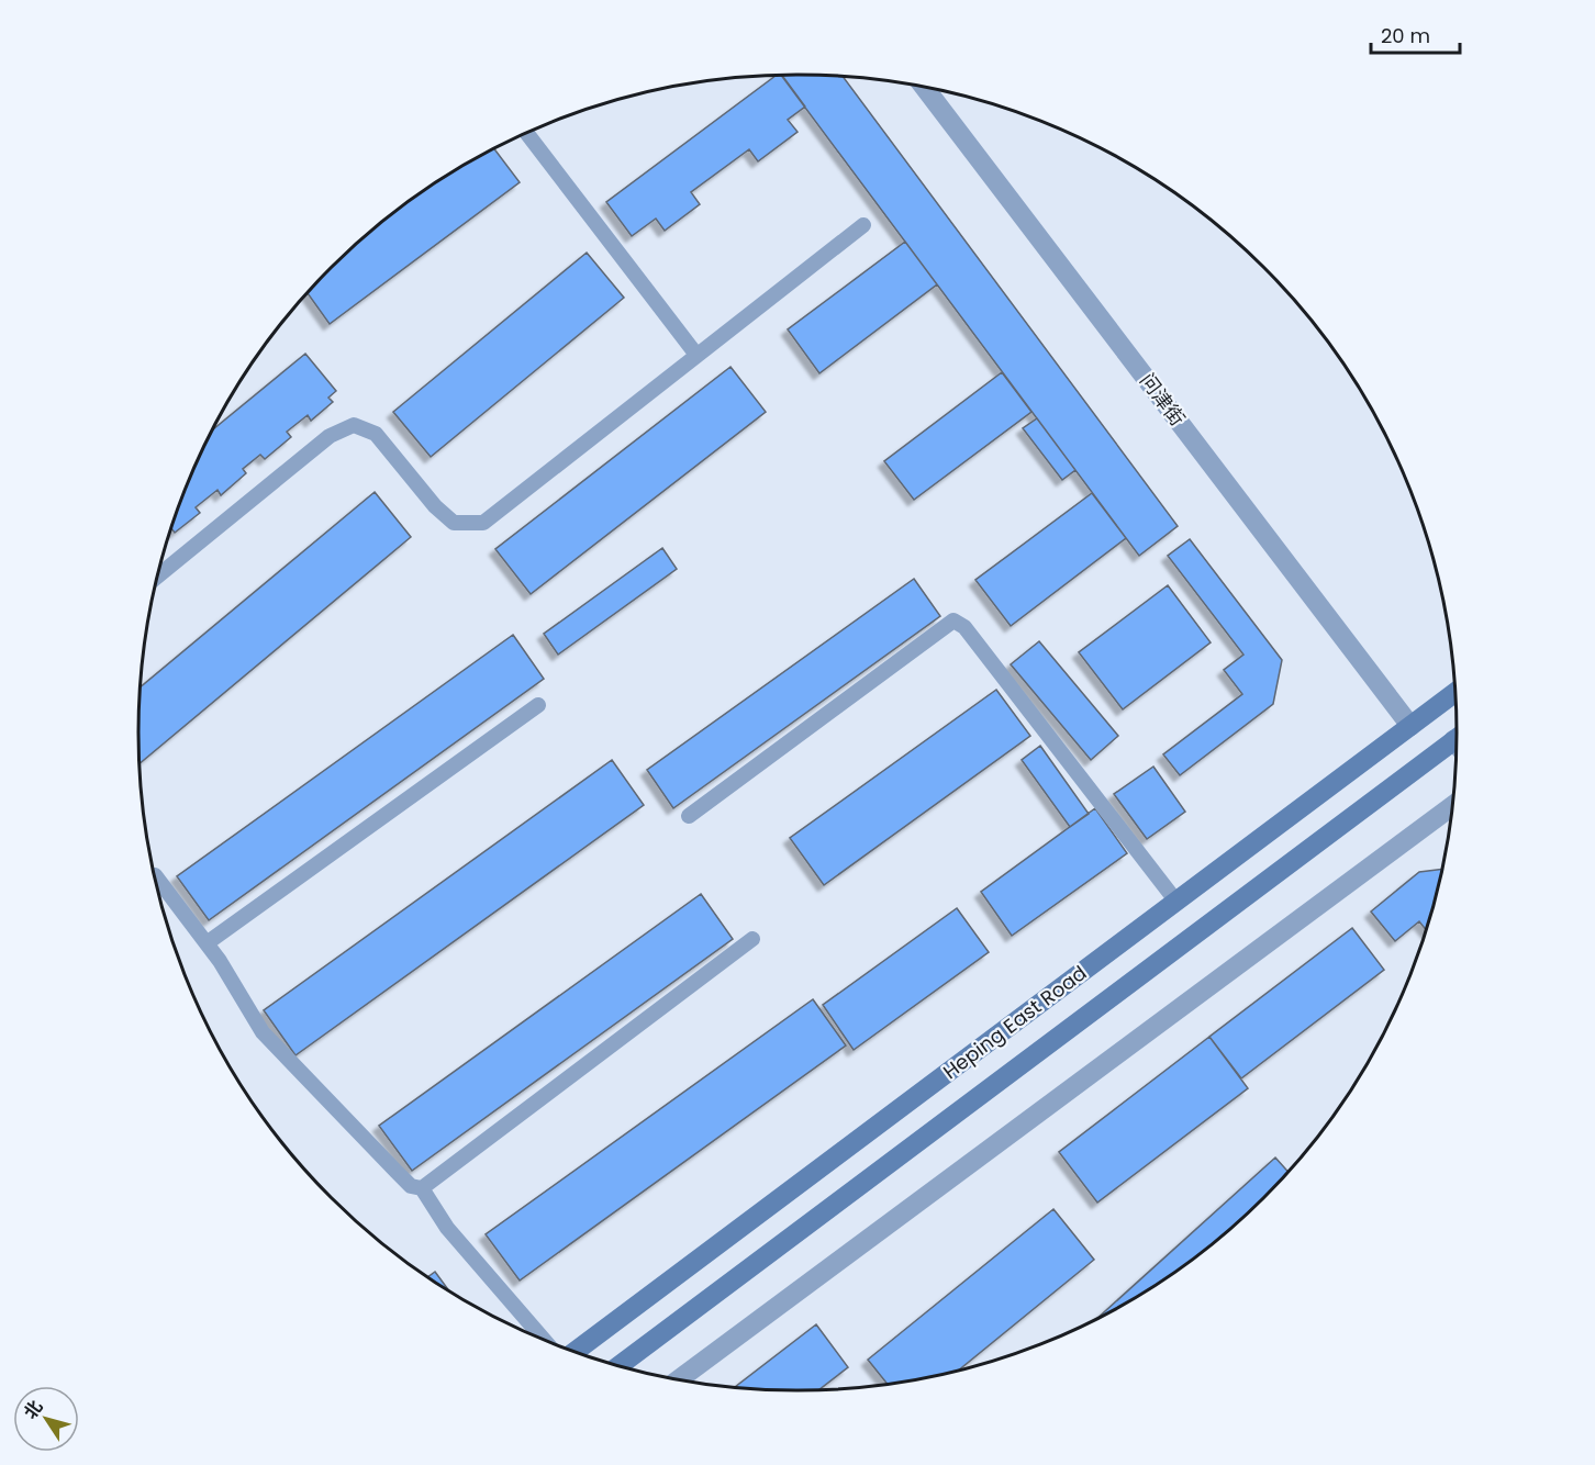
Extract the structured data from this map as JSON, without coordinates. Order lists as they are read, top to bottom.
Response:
{
  "streets": {
    "main road": ["Heping East Road"],
    "street": ["问津街"]
  },
  "crossings": [
    ["问津街", "Heping East Road"]
  ],
  "scale_bar": "20 m",
  "north": "top left"
}
